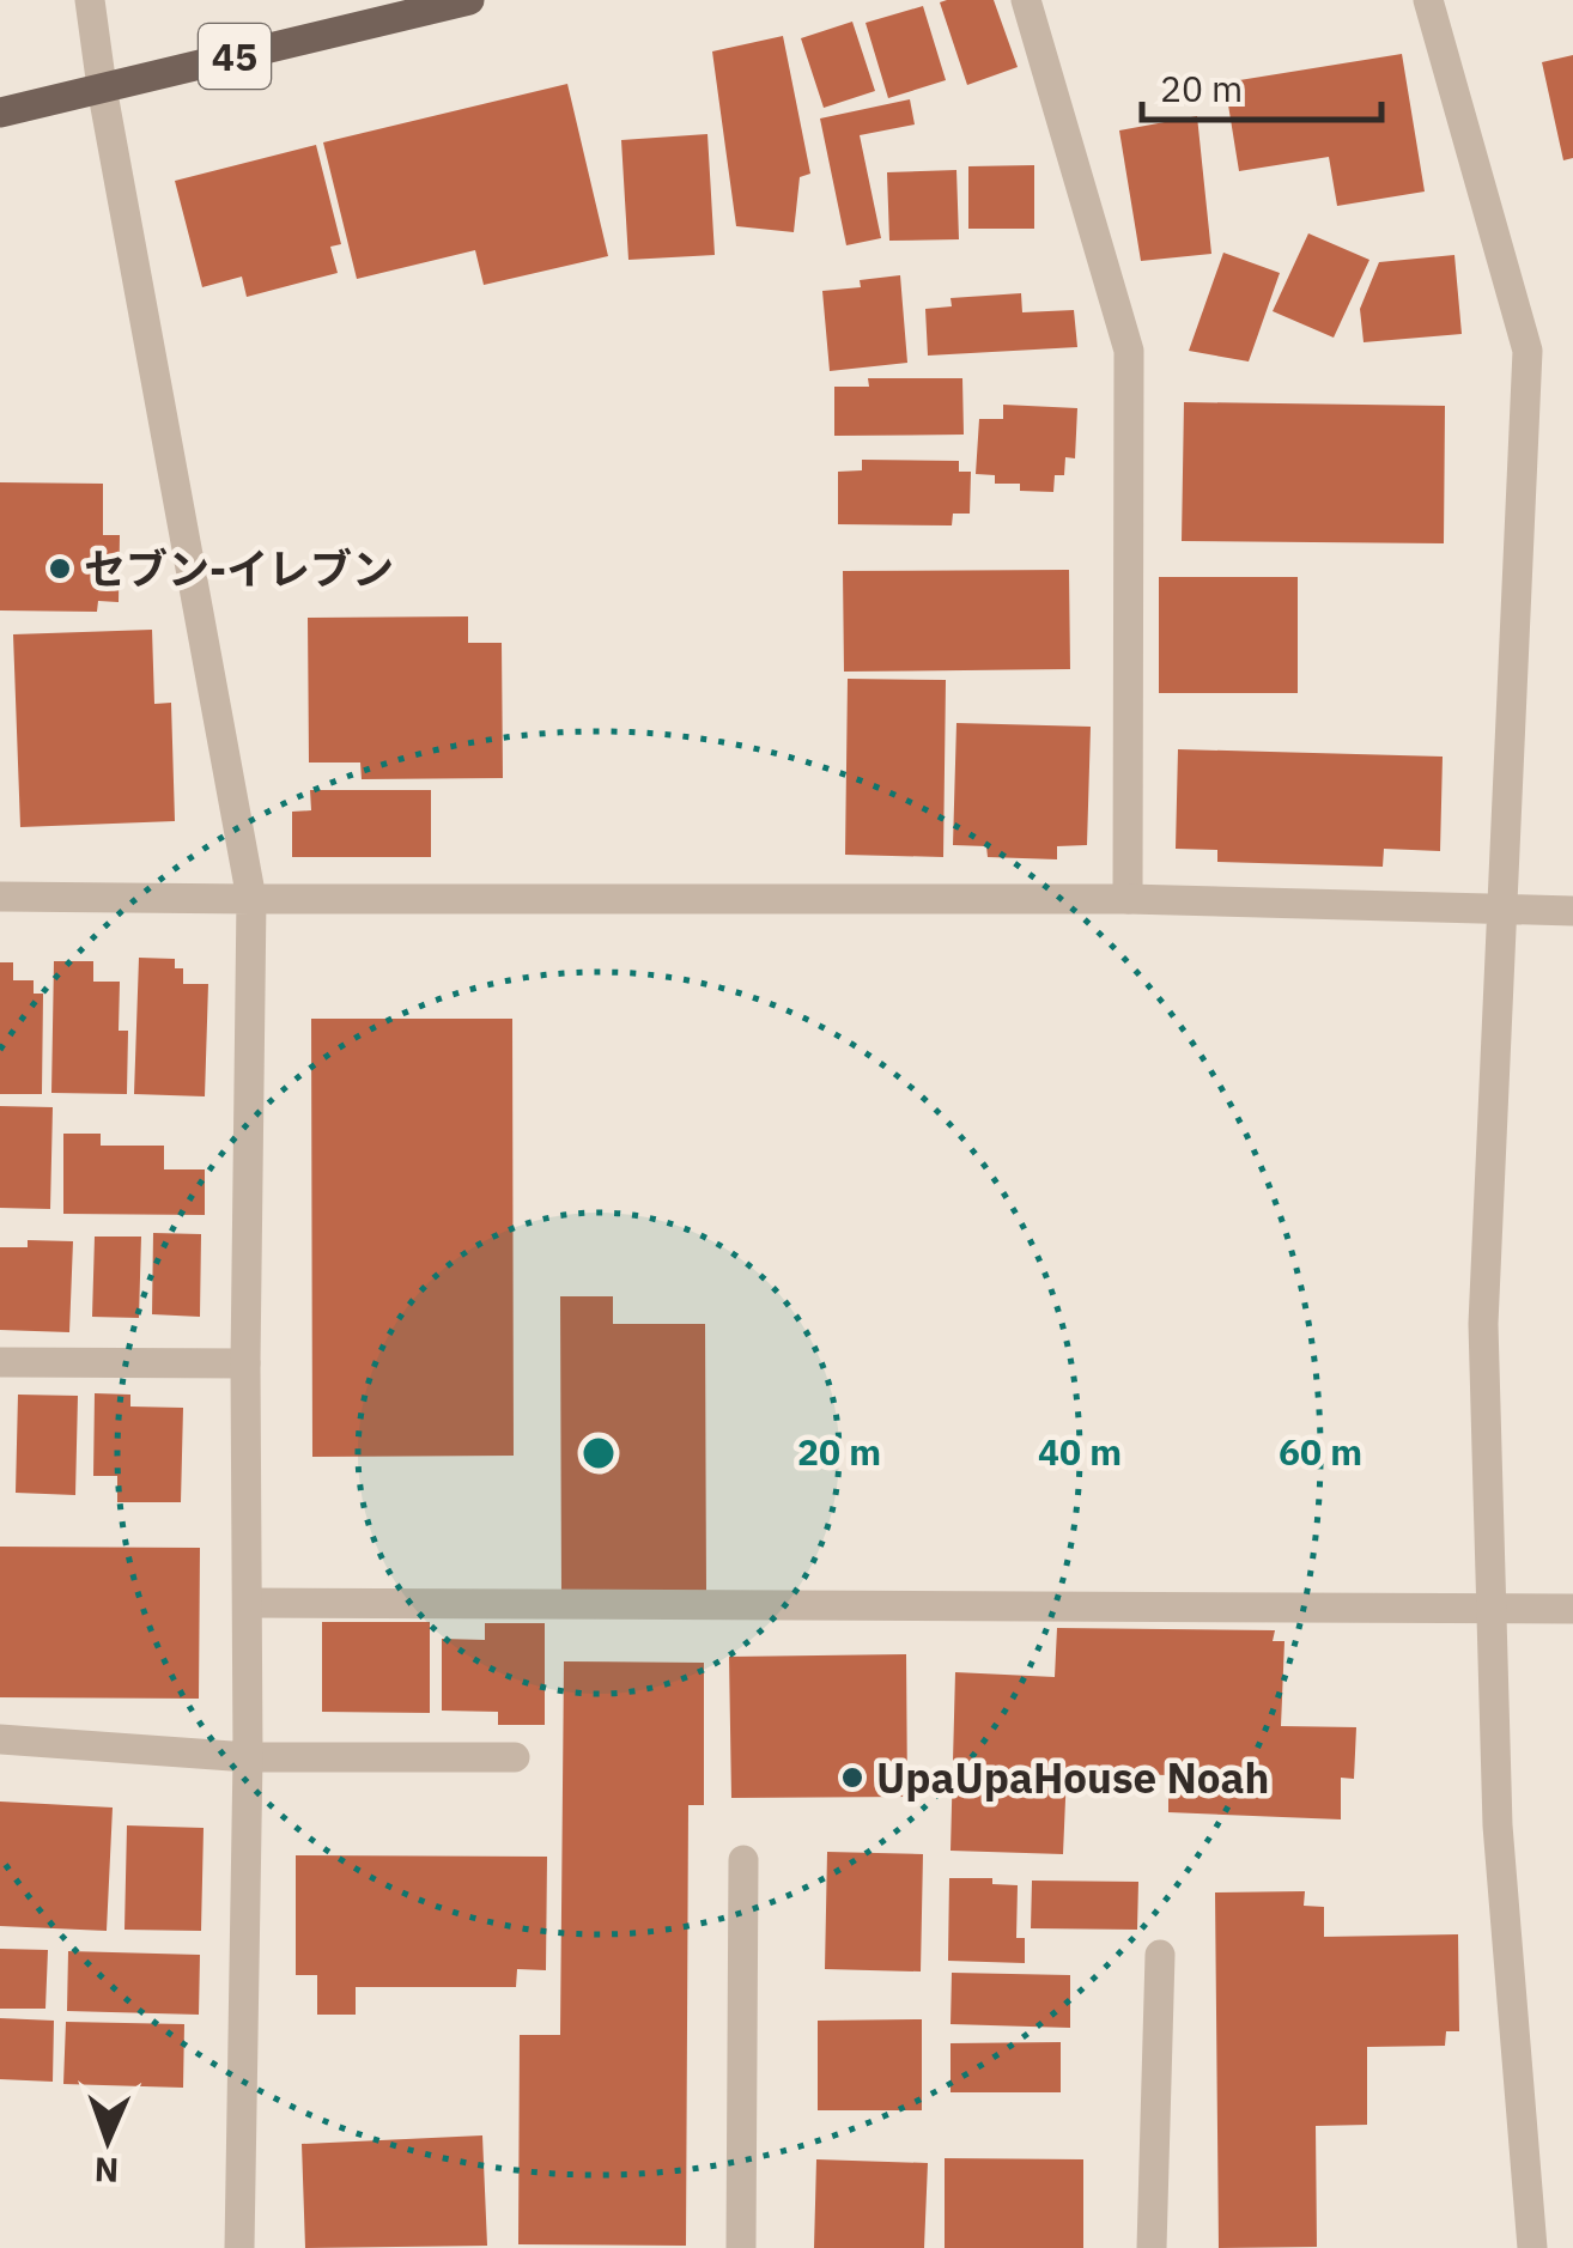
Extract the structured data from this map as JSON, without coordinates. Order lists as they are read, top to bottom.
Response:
{
  "streets": {
    "main road": ["45"]
  },
  "places": ["セブン-イレブン", "UpaUpaHouse Noah"],
  "scale_bar": "20 m",
  "north": "bottom",
  "rings": ["20 m", "40 m", "60 m"]
}
